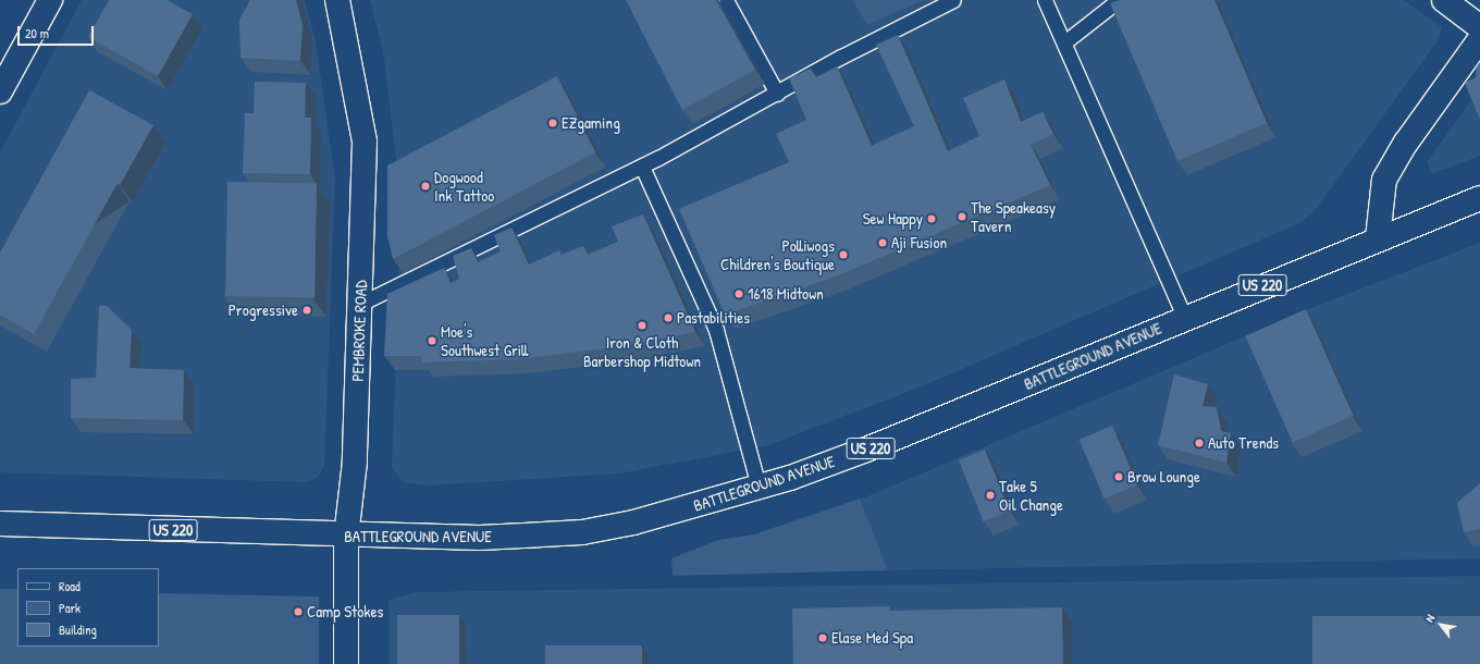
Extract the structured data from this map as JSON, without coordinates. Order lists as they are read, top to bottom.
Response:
{
  "streets": {
    "main road": ["US 220", "PEMBROKE ROAD", "BATTLEGROUND AVENUE"]
  },
  "crossings": [
    ["PEMBROKE ROAD", "BATTLEGROUND AVENUE"]
  ],
  "places": [
    "EZgaming",
    "Dogwood Ink Tattoo",
    "The Speakeasy Tavern",
    "Sew Happy",
    "Aji Fusion",
    "Polliwogs Children's Boutique",
    "1618 Midtown",
    "Progressive",
    "Pastabilities",
    "Iron & Cloth Barbershop Midtown",
    "Moe's Southwest Grill",
    "Auto Trends",
    "Brow Lounge",
    "Take 5 Oil Change",
    "Camp Stokes",
    "Elase Med Spa"
  ],
  "legend": ["Road", "Park", "Building"],
  "scale_bar": "20 m",
  "north": "top left"
}
